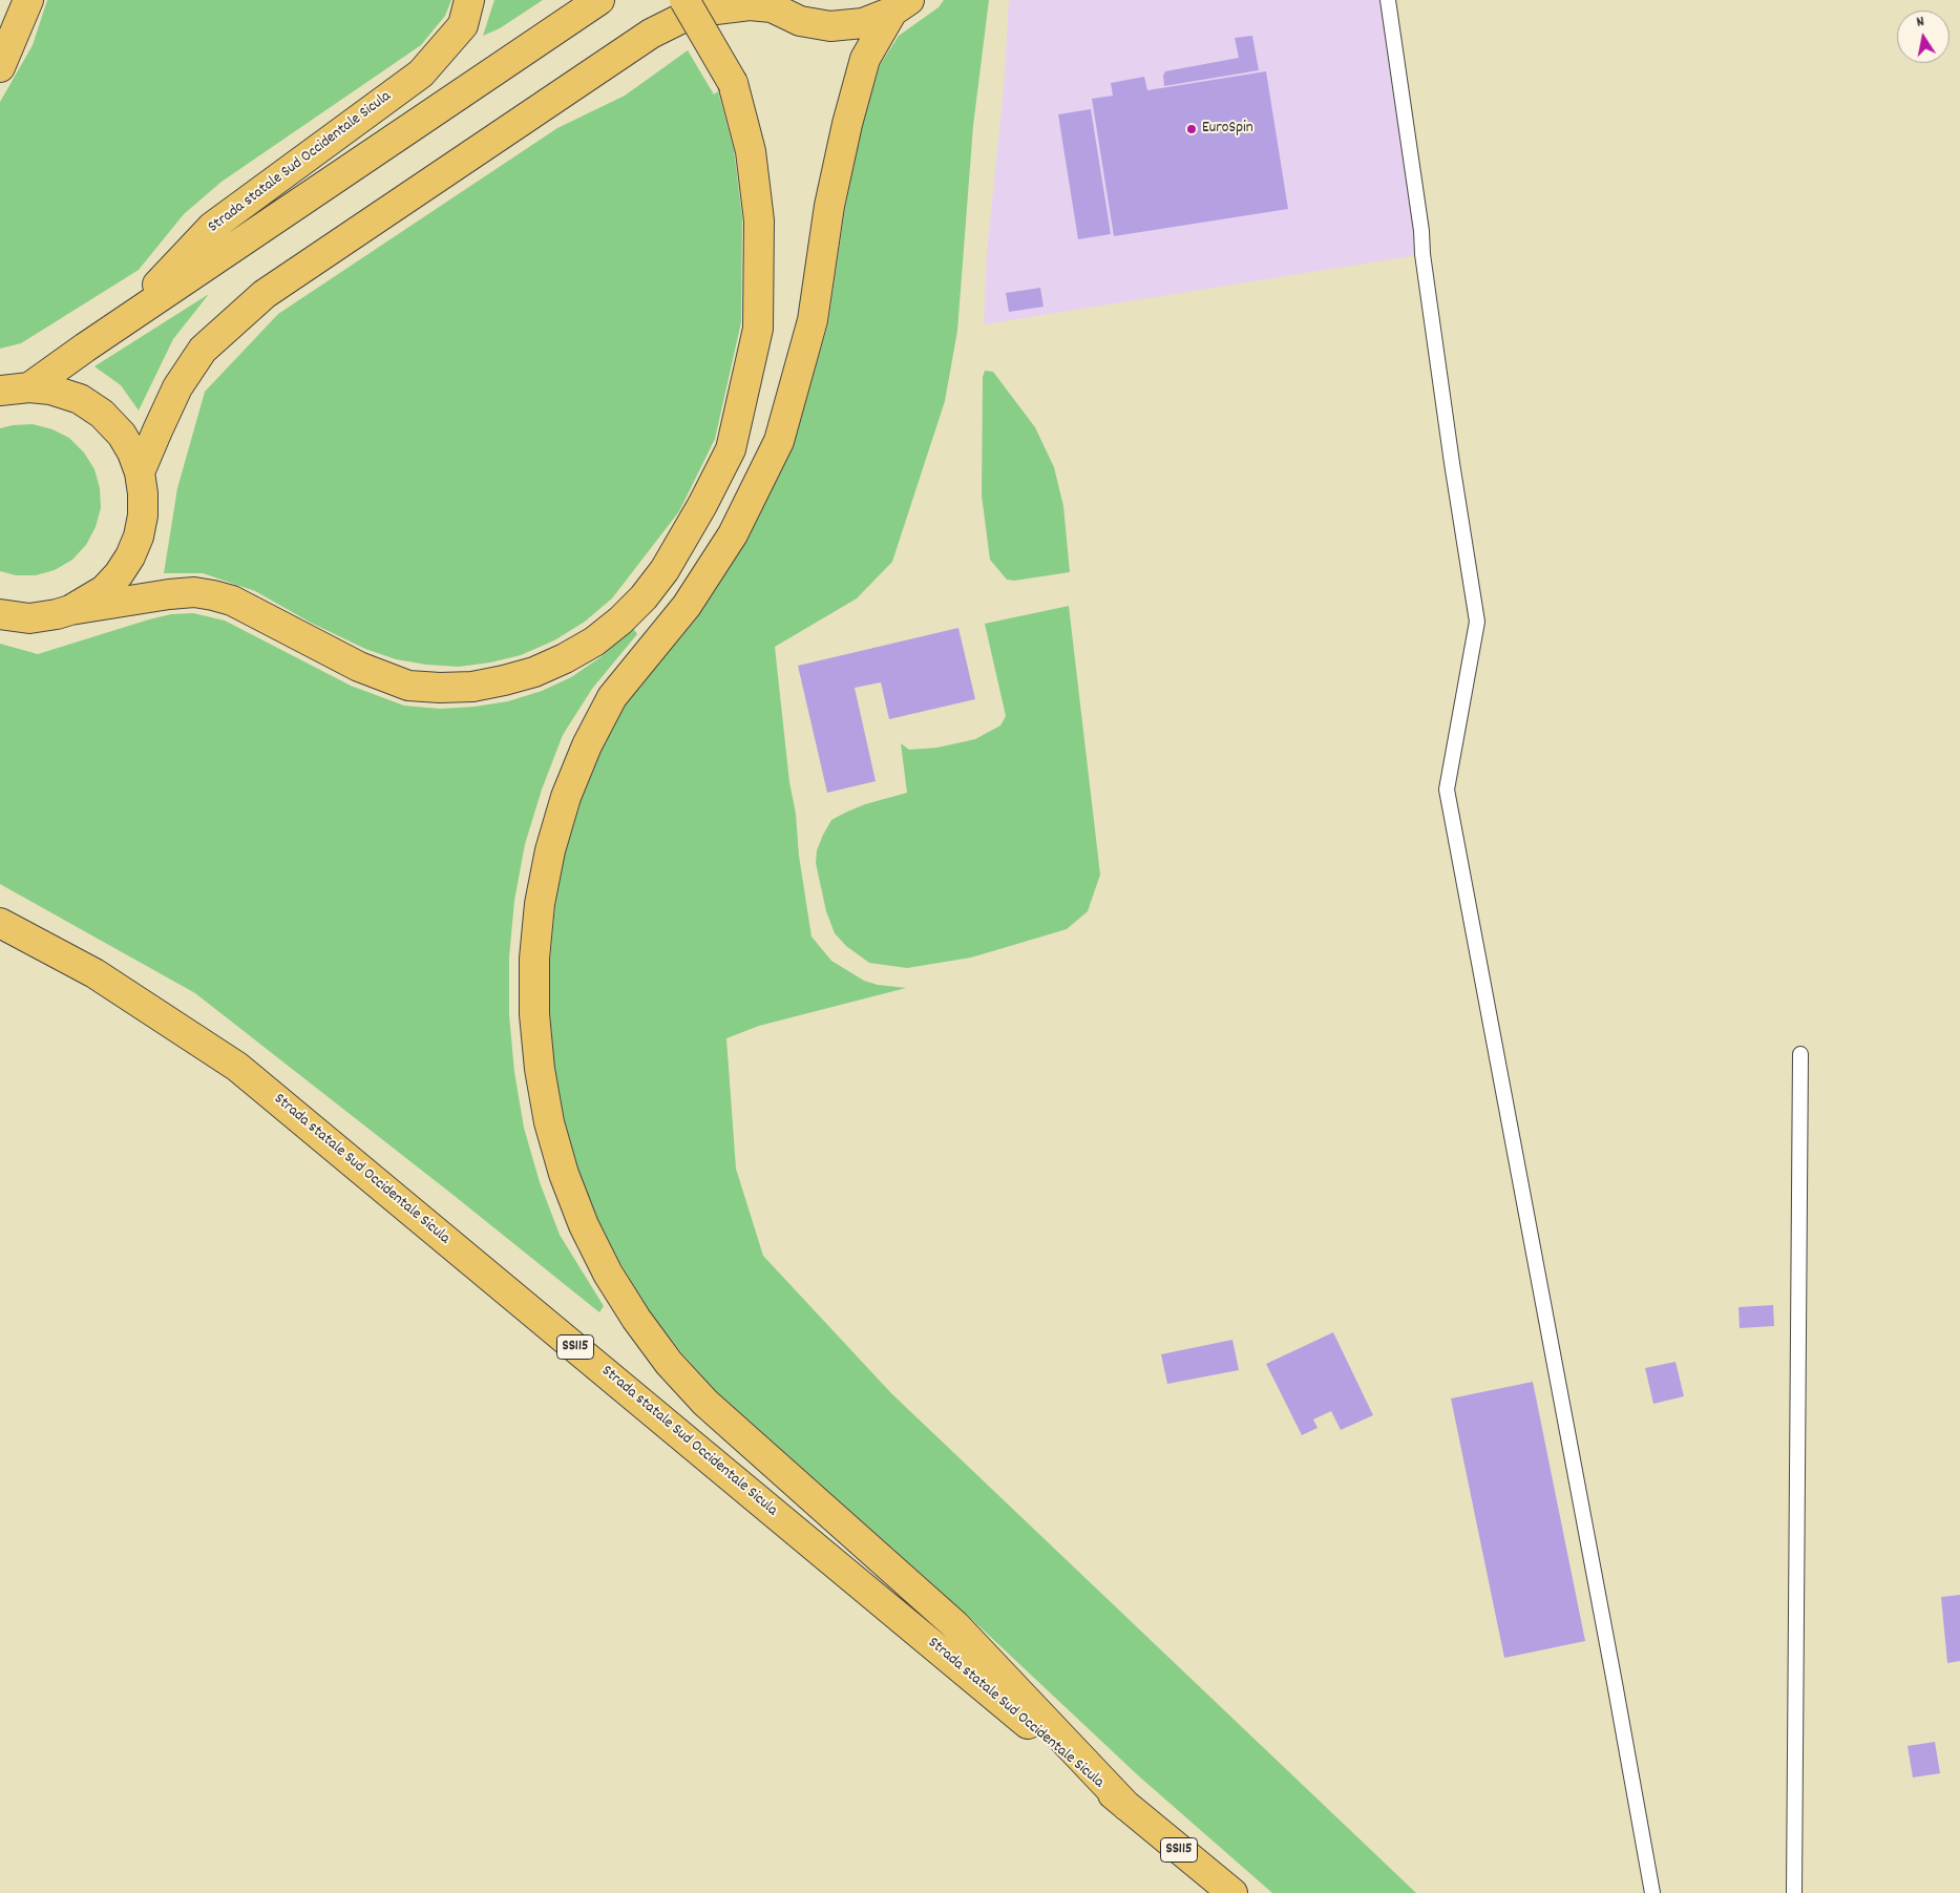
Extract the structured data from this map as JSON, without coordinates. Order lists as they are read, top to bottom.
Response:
{
  "streets": {
    "main road": ["Strada statale Sud Occidentale Sicula", "SS115"]
  },
  "places": ["EuroSpin"],
  "north": "top"
}
